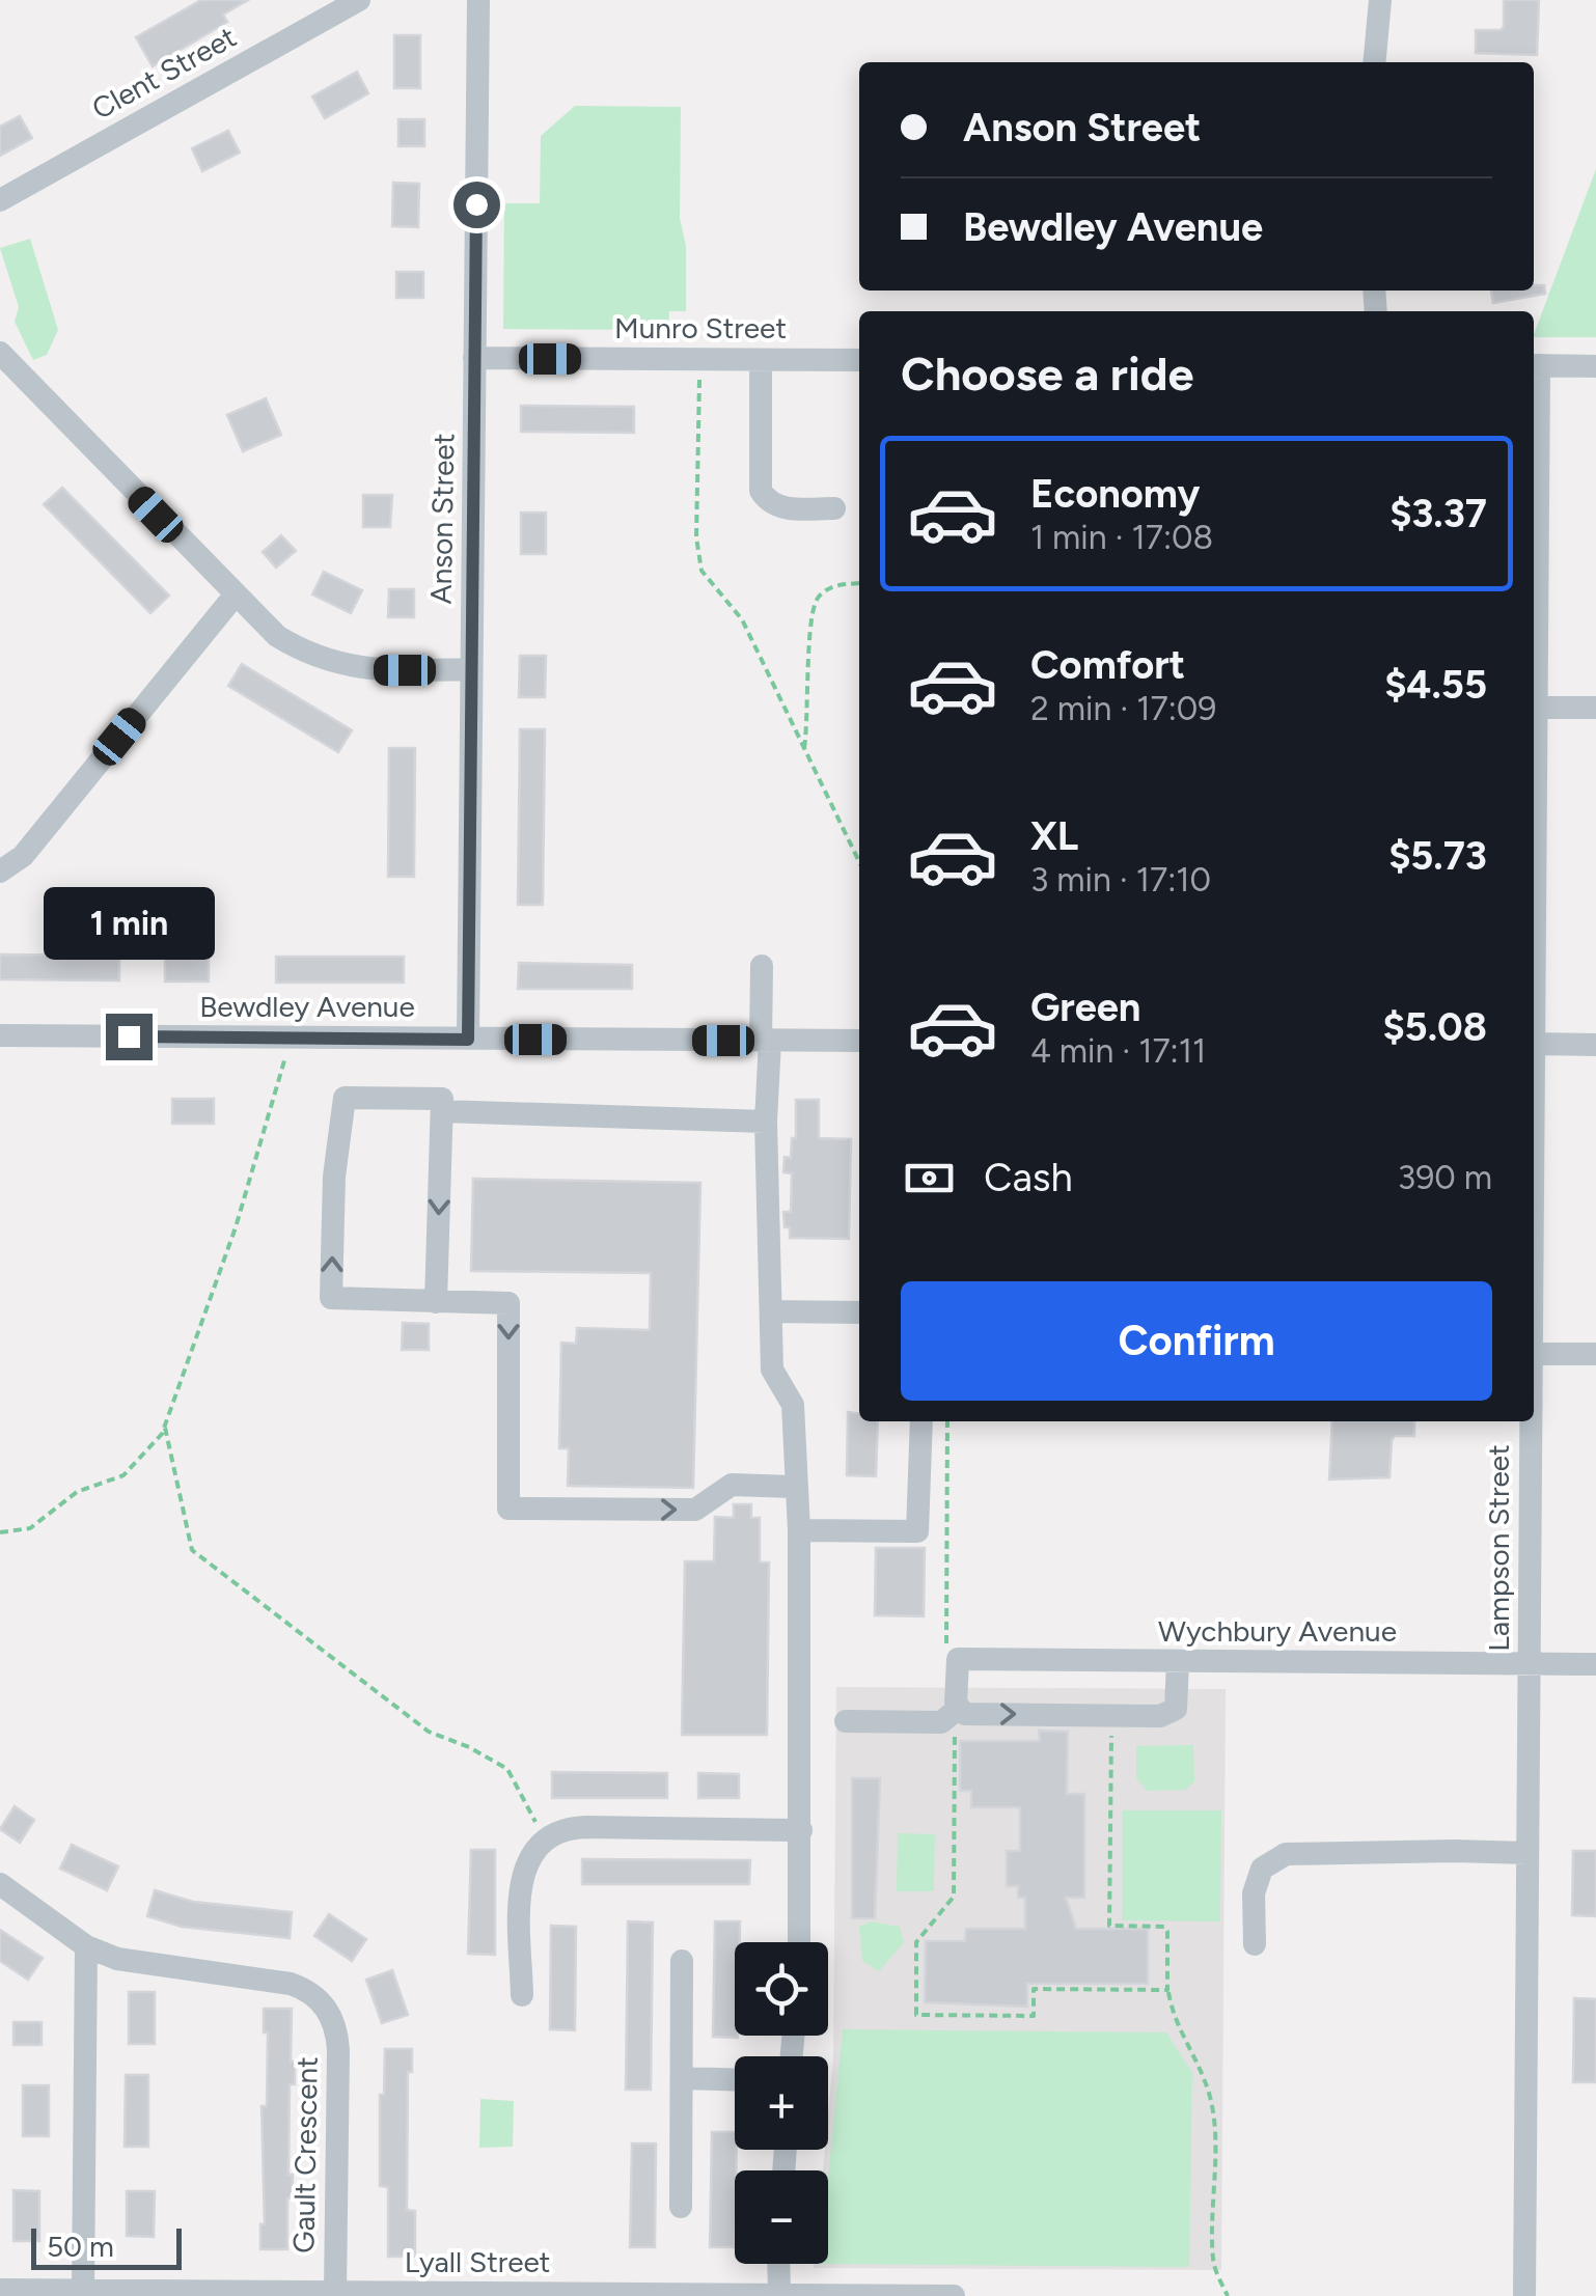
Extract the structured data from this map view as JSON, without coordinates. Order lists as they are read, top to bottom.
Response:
{
  "streets": {
    "street": [
      "Clent Street",
      "Munro Street",
      "Anson Street",
      "Bewdley Avenue",
      "Lampson Street",
      "Wychbury Avenue",
      "Gault Crescent",
      "Lyall Street"
    ]
  },
  "crossings": [
    ["Munro Street", "Anson Street"],
    ["Anson Street", "Bewdley Avenue"],
    ["Lampson Street", "Wychbury Avenue"],
    ["Gault Crescent", "Lyall Street"]
  ],
  "scale_bar": "50 m",
  "page": {
    "banner": ["Anson Street", "Bewdley Avenue"],
    "heading": "Choose a ride",
    "list": [
      {
        "name": "Economy",
        "note": "1 min · 17:08",
        "value": "$3.37"
      },
      {
        "name": "Comfort",
        "note": "2 min · 17:09",
        "value": "$4.55"
      },
      {
        "name": "XL",
        "note": "3 min · 17:10",
        "value": "$5.73"
      },
      {
        "name": "Green",
        "note": "4 min · 17:11",
        "value": "$5.08"
      }
    ],
    "bubble": "1 min",
    "pay": ["Cash", "390 m"],
    "buttons": "Confirm",
    "map_buttons": ["+", "−"],
    "scale": "50 m"
  }
}
